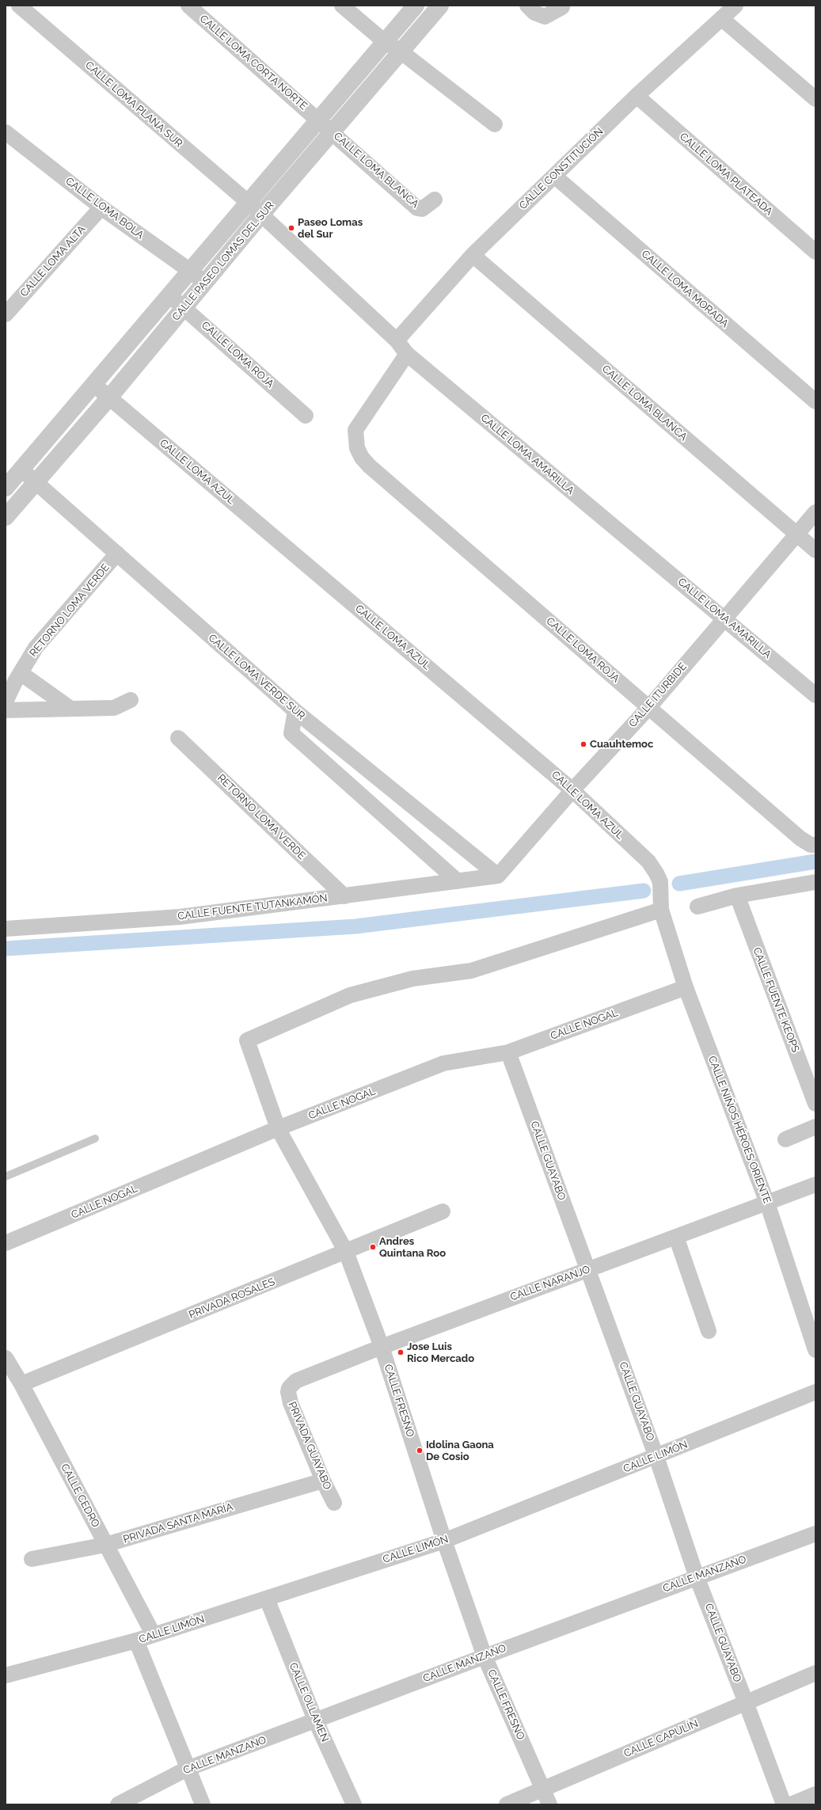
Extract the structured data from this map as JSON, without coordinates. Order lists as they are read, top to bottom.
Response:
{
  "streets": {
    "street": [
      "CALLE LOMA CORTA NORTE",
      "CALLE LOMA PLANA SUR",
      "CALLE CONSTITUCIÓN",
      "CALLE LOMA BLANCA",
      "CALLE LOMA PLATEADA",
      "CALLE LOMA BOLA",
      "CALLE LOMA ALTA",
      "CALLE PASEO LOMAS DEL SUR",
      "CALLE LOMA MORADA",
      "CALLE LOMA ROJA",
      "CALLE LOMA AMARILLA",
      "CALLE LOMA AZUL",
      "RETORNO LOMA VERDE",
      "CALLE LOMA VERDE SUR",
      "CALLE ITURBIDE",
      "CALLE FUENTE TUTANKAMÓN",
      "CALLE FUENTE KEOPS",
      "CALLE NOGAL",
      "CALLE NIÑOS HÉROES ORIENTE",
      "CALLE GUAYABO",
      "CALLE NARANJO",
      "PRIVADA ROSALES",
      "CALLE FRESNO",
      "PRIVADA GUAYABO",
      "CALLE LIMÓN",
      "CALLE CEDRO",
      "PRIVADA SANTA MARÍA",
      "CALLE MANZANO",
      "CALLE OLLAMEN",
      "CALLE CAPULÍN"
    ]
  },
  "crossings": [
    ["CALLE LOMA CORTA NORTE", "CALLE LOMA BLANCA"],
    ["CALLE LOMA CORTA NORTE", "CALLE PASEO LOMAS DEL SUR"],
    ["CALLE LOMA PLANA SUR", "CALLE PASEO LOMAS DEL SUR"],
    ["CALLE LOMA PLANA SUR", "CALLE LOMA AMARILLA"],
    ["CALLE CONSTITUCIÓN", "CALLE LOMA BLANCA"],
    ["CALLE CONSTITUCIÓN", "CALLE LOMA PLATEADA"],
    ["CALLE CONSTITUCIÓN", "CALLE LOMA MORADA"],
    ["CALLE CONSTITUCIÓN", "CALLE LOMA AMARILLA"],
    ["CALLE LOMA BLANCA", "CALLE PASEO LOMAS DEL SUR"],
    ["CALLE LOMA BLANCA", "CALLE ITURBIDE"],
    ["CALLE LOMA BOLA", "CALLE LOMA ALTA"],
    ["CALLE LOMA BOLA", "CALLE PASEO LOMAS DEL SUR"],
    ["CALLE PASEO LOMAS DEL SUR", "CALLE LOMA ROJA"],
    ["CALLE PASEO LOMAS DEL SUR", "CALLE LOMA AMARILLA"],
    ["CALLE PASEO LOMAS DEL SUR", "CALLE LOMA AZUL"],
    ["CALLE PASEO LOMAS DEL SUR", "CALLE LOMA VERDE SUR"],
    ["CALLE LOMA ROJA", "CALLE LOMA AMARILLA"],
    ["CALLE LOMA ROJA", "CALLE ITURBIDE"],
    ["CALLE LOMA AMARILLA", "CALLE ITURBIDE"],
    ["CALLE LOMA AZUL", "CALLE ITURBIDE"],
    ["CALLE LOMA AZUL", "CALLE NIÑOS HÉROES ORIENTE"],
    ["CALLE LOMA AZUL", "CALLE FRESNO"],
    ["RETORNO LOMA VERDE", "CALLE LOMA VERDE SUR"],
    ["RETORNO LOMA VERDE", "CALLE FUENTE TUTANKAMÓN"],
    ["CALLE LOMA VERDE SUR", "CALLE ITURBIDE"],
    ["CALLE LOMA VERDE SUR", "CALLE FUENTE TUTANKAMÓN"],
    ["CALLE ITURBIDE", "CALLE FUENTE TUTANKAMÓN"],
    ["CALLE NOGAL", "CALLE NIÑOS HÉROES ORIENTE"],
    ["CALLE NOGAL", "CALLE GUAYABO"],
    ["CALLE NOGAL", "CALLE FRESNO"],
    ["CALLE NIÑOS HÉROES ORIENTE", "CALLE NARANJO"],
    ["CALLE NIÑOS HÉROES ORIENTE", "CALLE FRESNO"],
    ["CALLE GUAYABO", "CALLE NARANJO"],
    ["CALLE GUAYABO", "CALLE LIMÓN"],
    ["CALLE GUAYABO", "CALLE MANZANO"],
    ["CALLE GUAYABO", "CALLE CAPULÍN"],
    ["CALLE NARANJO", "CALLE FRESNO"],
    ["CALLE NARANJO", "PRIVADA GUAYABO"],
    ["PRIVADA ROSALES", "CALLE FRESNO"],
    ["PRIVADA ROSALES", "CALLE CEDRO"],
    ["CALLE FRESNO", "CALLE LIMÓN"],
    ["CALLE FRESNO", "CALLE MANZANO"],
    ["CALLE FRESNO", "CALLE CAPULÍN"],
    ["PRIVADA GUAYABO", "PRIVADA SANTA MARÍA"],
    ["CALLE LIMÓN", "CALLE CEDRO"],
    ["CALLE LIMÓN", "CALLE OLLAMEN"],
    ["CALLE CEDRO", "PRIVADA SANTA MARÍA"],
    ["CALLE MANZANO", "CALLE OLLAMEN"]
  ],
  "places": [
    "Paseo Lomas del Sur",
    "Cuauhtemoc",
    "Andres Quintana Roo",
    "Jose Luis Rico Mercado",
    "Idolina Gaona De Cosio"
  ]
}
